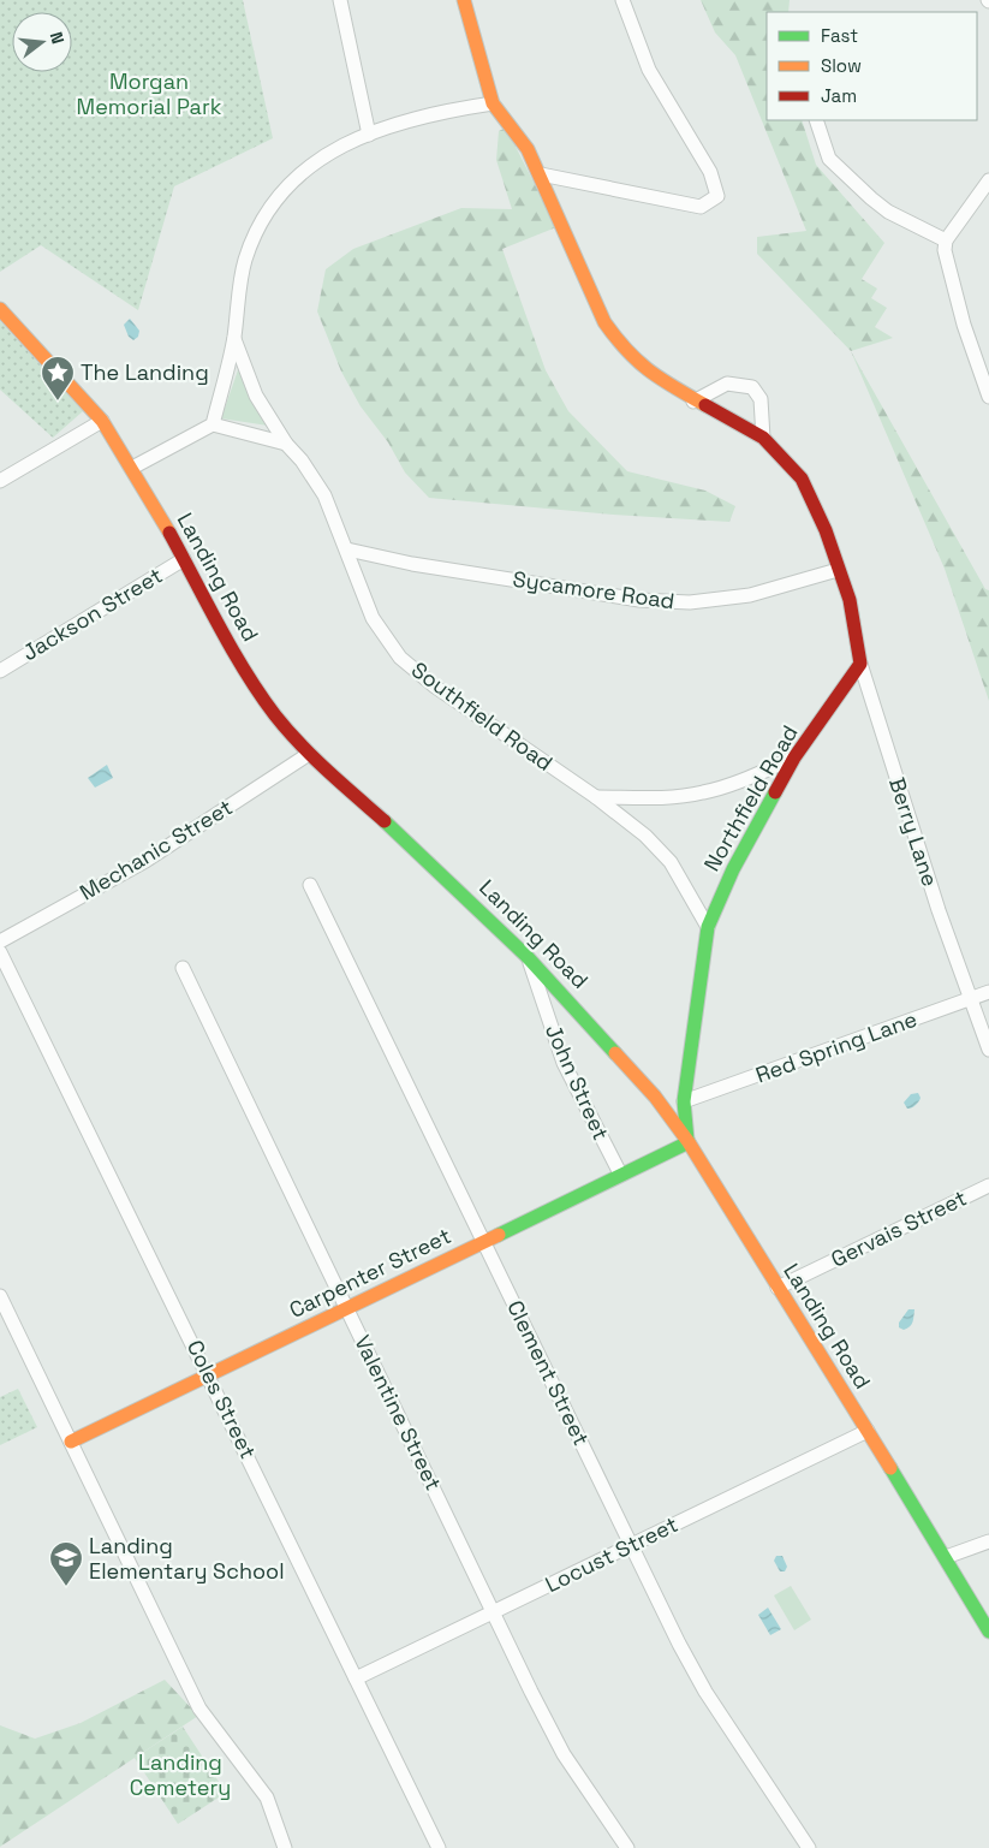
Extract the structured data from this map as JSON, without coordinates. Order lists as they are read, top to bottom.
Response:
{
  "streets": {
    "street": [
      "Landing Road",
      "Sycamore Road",
      "Jackson Street",
      "Southfield Road",
      "Northfield Road",
      "Berry Lane",
      "Mechanic Street",
      "Red Spring Lane",
      "John Street",
      "Gervais Street",
      "Carpenter Street",
      "Clement Street",
      "Coles Street",
      "Valentine Street",
      "Locust Street"
    ]
  },
  "crossings": [
    ["Landing Road", "Jackson Street"],
    ["Landing Road", "Northfield Road"],
    ["Landing Road", "Mechanic Street"],
    ["Landing Road", "John Street"],
    ["Landing Road", "Gervais Street"],
    ["Landing Road", "Carpenter Street"],
    ["Landing Road", "Locust Street"],
    ["Sycamore Road", "Southfield Road"],
    ["Southfield Road", "Northfield Road"],
    ["Northfield Road", "Berry Lane"],
    ["Northfield Road", "Red Spring Lane"],
    ["Northfield Road", "Carpenter Street"],
    ["Berry Lane", "Red Spring Lane"],
    ["John Street", "Carpenter Street"],
    ["Carpenter Street", "Clement Street"],
    ["Carpenter Street", "Coles Street"],
    ["Carpenter Street", "Valentine Street"],
    ["Clement Street", "Locust Street"],
    ["Coles Street", "Locust Street"],
    ["Valentine Street", "Locust Street"]
  ],
  "parks": ["Morgan Memorial Park", "Landing Cemetery"],
  "places": {
    "place": ["The Landing"],
    "school or university": ["Landing Elementary School"]
  },
  "legend": ["Fast", "Slow", "Jam"],
  "north": "right"
}
